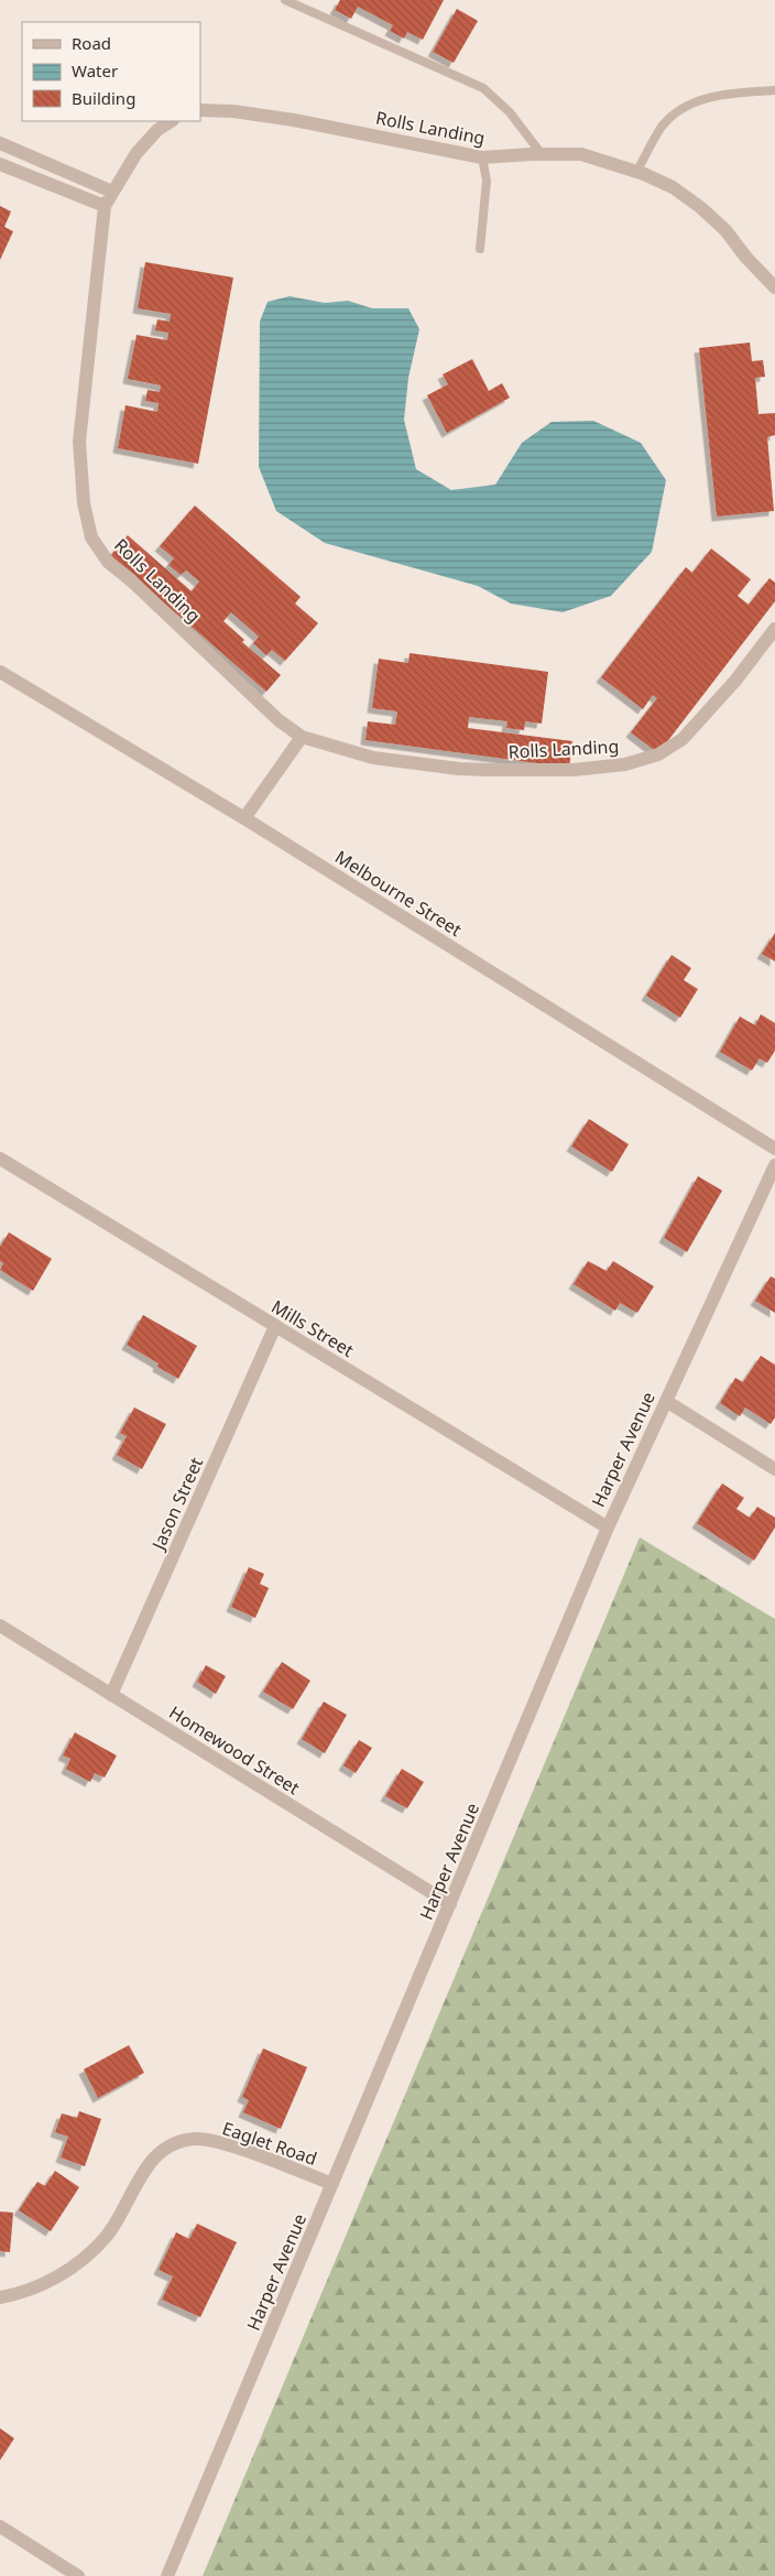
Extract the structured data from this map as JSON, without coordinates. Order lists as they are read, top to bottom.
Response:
{
  "streets": {
    "street": [
      "Rolls Landing",
      "Melbourne Street",
      "Mills Street",
      "Harper Avenue",
      "Jason Street",
      "Homewood Street",
      "Eaglet Road"
    ]
  },
  "crossings": [
    ["Mills Street", "Harper Avenue"],
    ["Mills Street", "Jason Street"],
    ["Harper Avenue", "Homewood Street"],
    ["Harper Avenue", "Eaglet Road"],
    ["Jason Street", "Homewood Street"]
  ],
  "legend": ["Road", "Water", "Building"]
}
